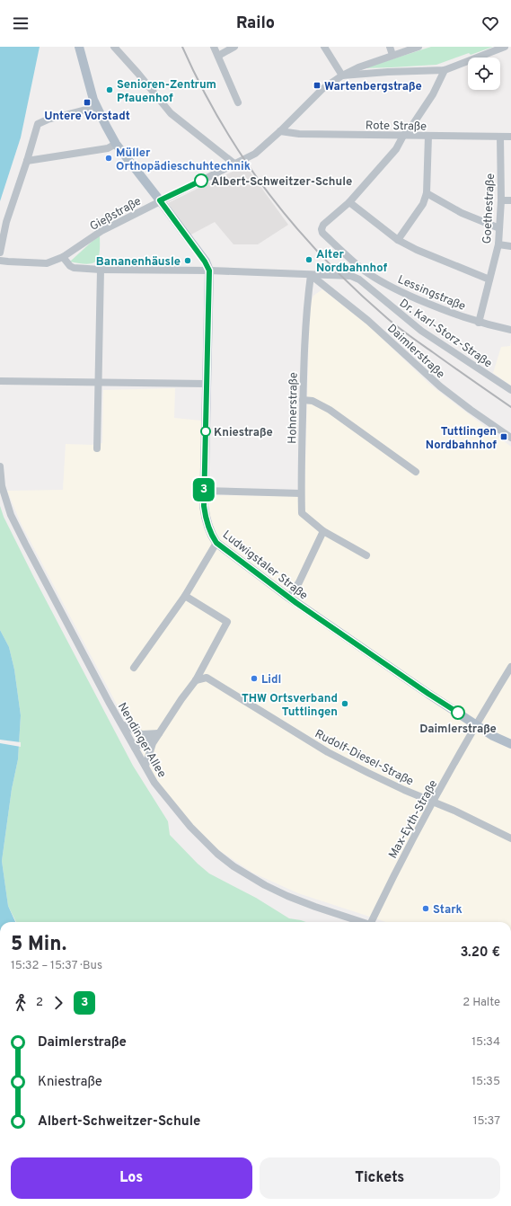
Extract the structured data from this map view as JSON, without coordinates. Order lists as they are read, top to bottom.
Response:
{
  "streets": {
    "main road": ["Ludwigstaler Straße"],
    "street": [
      "Rote Straße",
      "Goethestraße",
      "Gießstraße",
      "Lessingstraße",
      "Dr. Karl-Storz-Straße",
      "Daimlerstraße",
      "Hohnerstraße",
      "Nendinger Allee",
      "Rudolf-Diesel-Straße",
      "Max-Eyth-Straße"
    ]
  },
  "crossings": [
    ["Rote Straße", "Goethestraße"],
    ["Rote Straße", "Gießstraße"],
    ["Goethestraße", "Lessingstraße"],
    ["Gießstraße", "Dr. Karl-Storz-Straße"],
    ["Dr. Karl-Storz-Straße", "Daimlerstraße"],
    ["Dr. Karl-Storz-Straße", "Hohnerstraße"],
    ["Dr. Karl-Storz-Straße", "Ludwigstaler Straße"],
    ["Daimlerstraße", "Hohnerstraße"],
    ["Ludwigstaler Straße", "Max-Eyth-Straße"],
    ["Rudolf-Diesel-Straße", "Max-Eyth-Straße"]
  ],
  "places": {
    "transit": ["Wartenbergstraße", "Untere Vorstadt", "Tuttlingen Nordbahnhof"],
    "other": [
      "Senioren-Zentrum Pfauenhof",
      "Müller Orthopädieschuhtechnik",
      "Albert-Schweitzer-Schule",
      "Alter Nordbahnhof",
      "Bananenhäusle",
      "Kniestraße",
      "Lidl",
      "THW Ortsverband Tuttlingen",
      "Daimlerstraße",
      "Stark"
    ]
  },
  "lines": ["bus line 3"],
  "page": {
    "header": "Railo",
    "on_map": "3",
    "heading": ["5 Min.", "15:32 – 15:37 · Bus", "3.20 €"],
    "legs": ["2", "3", "2 Halte"],
    "list": [
      {
        "name": "Daimlerstraße",
        "value": "15:34"
      },
      {
        "name": "Kniestraße",
        "value": "15:35"
      },
      {
        "name": "Albert-Schweitzer-Schule",
        "value": "15:37"
      }
    ],
    "buttons": ["Los", "Tickets"]
  }
}
